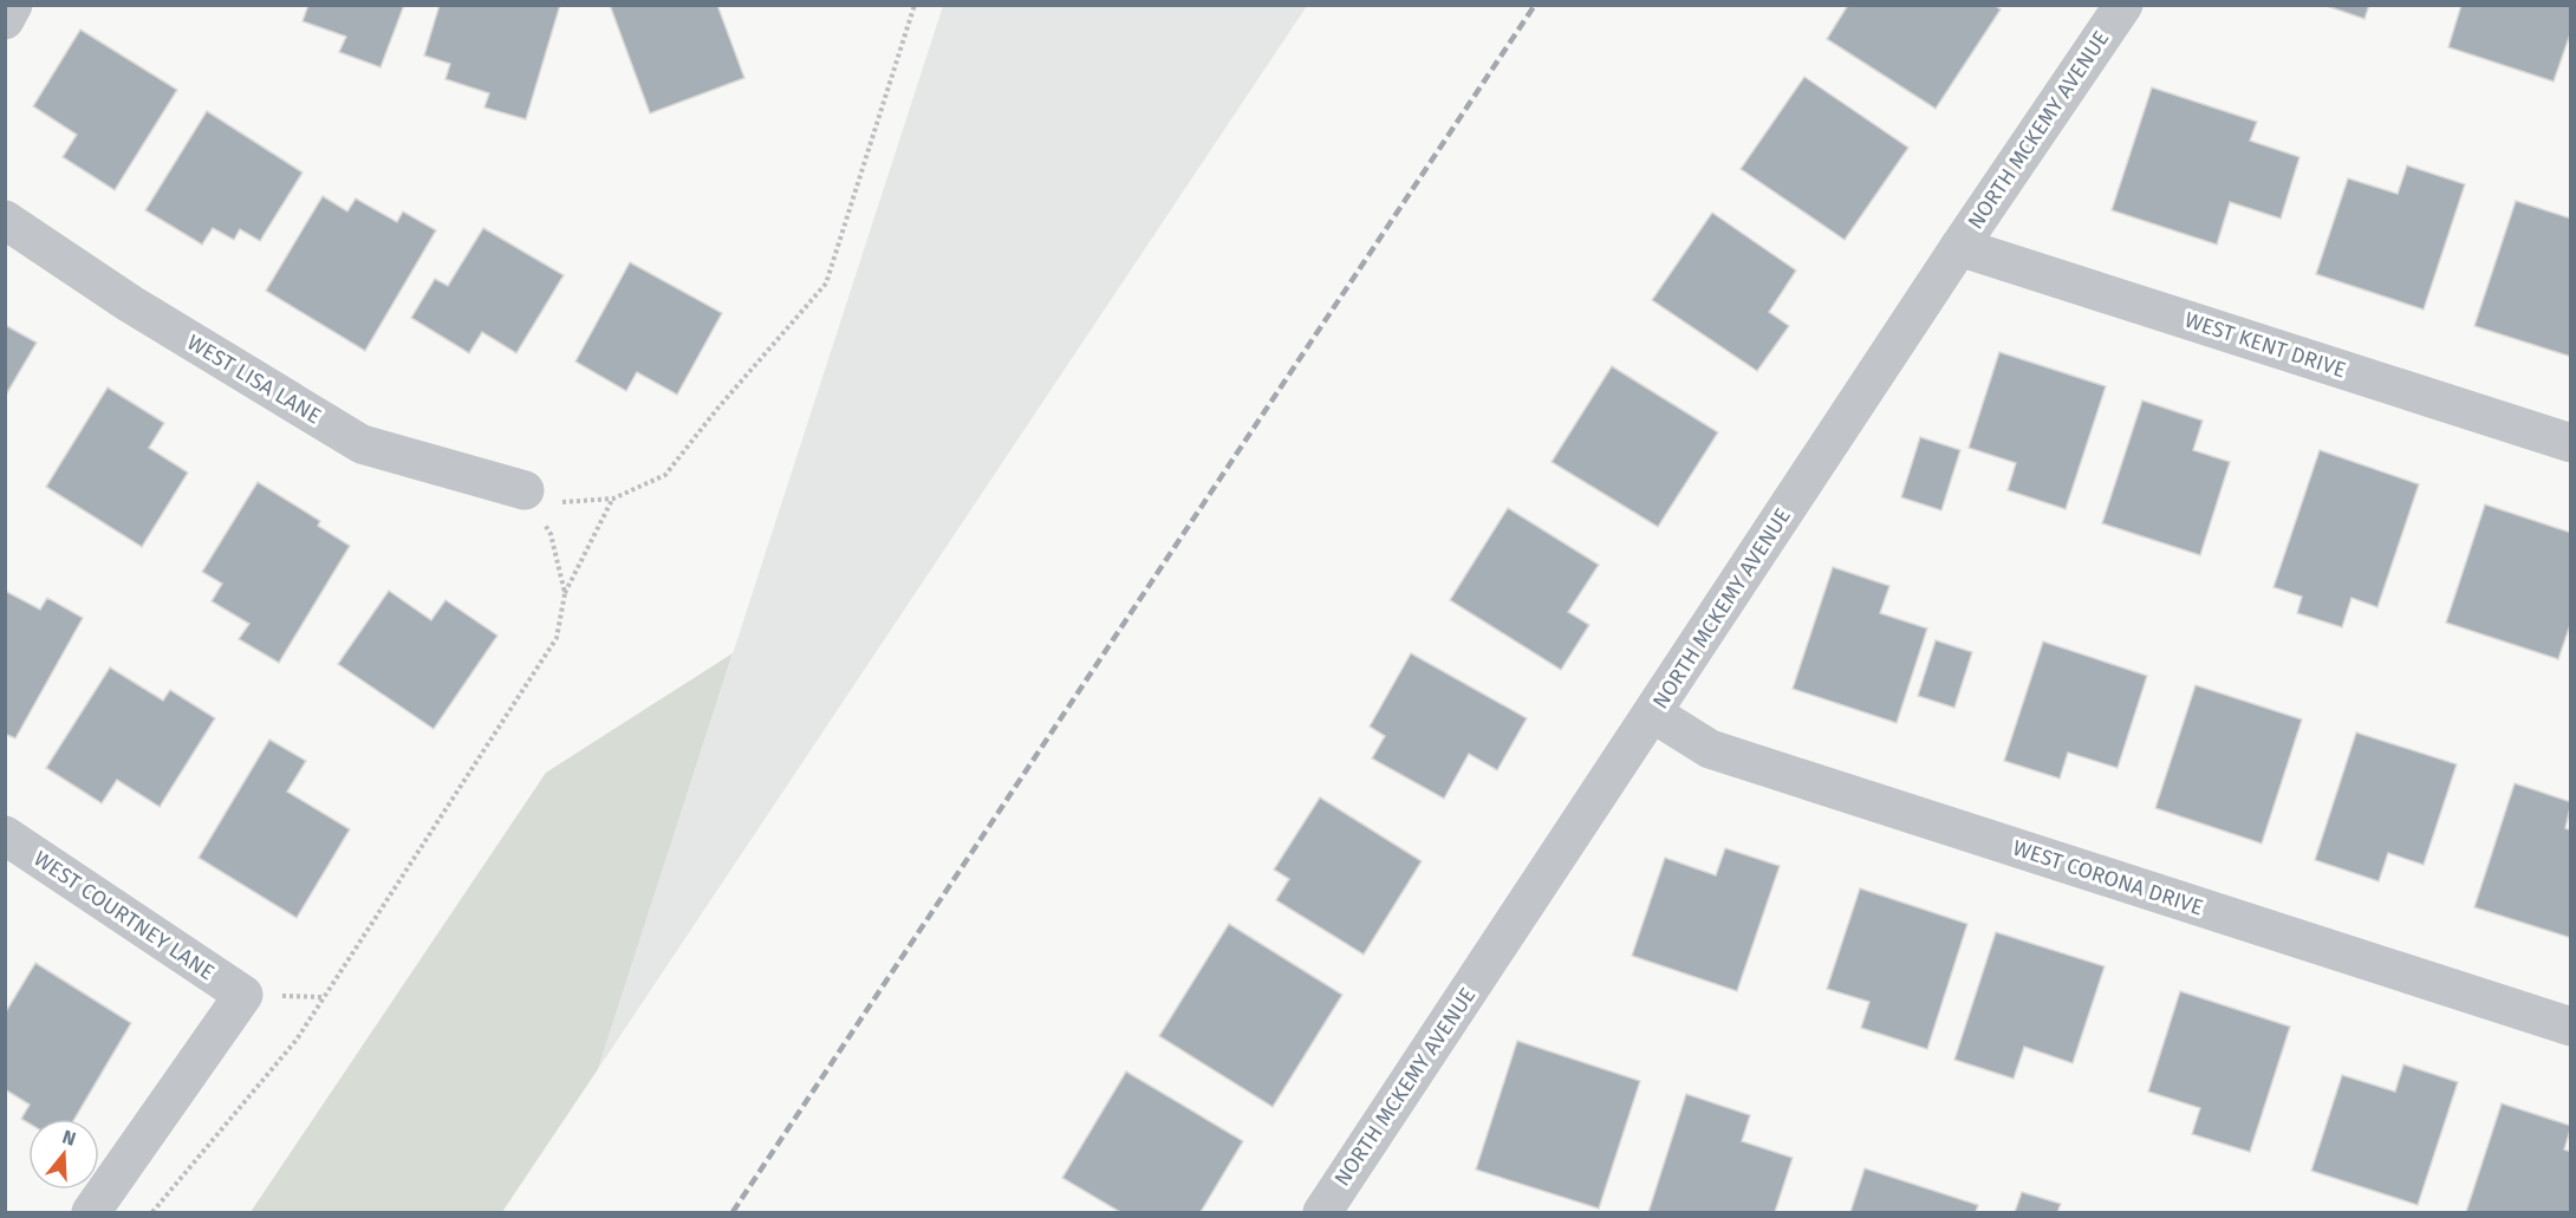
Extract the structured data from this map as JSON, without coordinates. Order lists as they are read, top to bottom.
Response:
{
  "streets": {
    "street": [
      "NORTH MCKEMY AVENUE",
      "WEST KENT DRIVE",
      "WEST LISA LANE",
      "WEST CORONA DRIVE",
      "WEST COURTNEY LANE"
    ]
  },
  "crossings": [
    ["NORTH MCKEMY AVENUE", "WEST KENT DRIVE"],
    ["NORTH MCKEMY AVENUE", "WEST CORONA DRIVE"]
  ],
  "north": "top"
}
